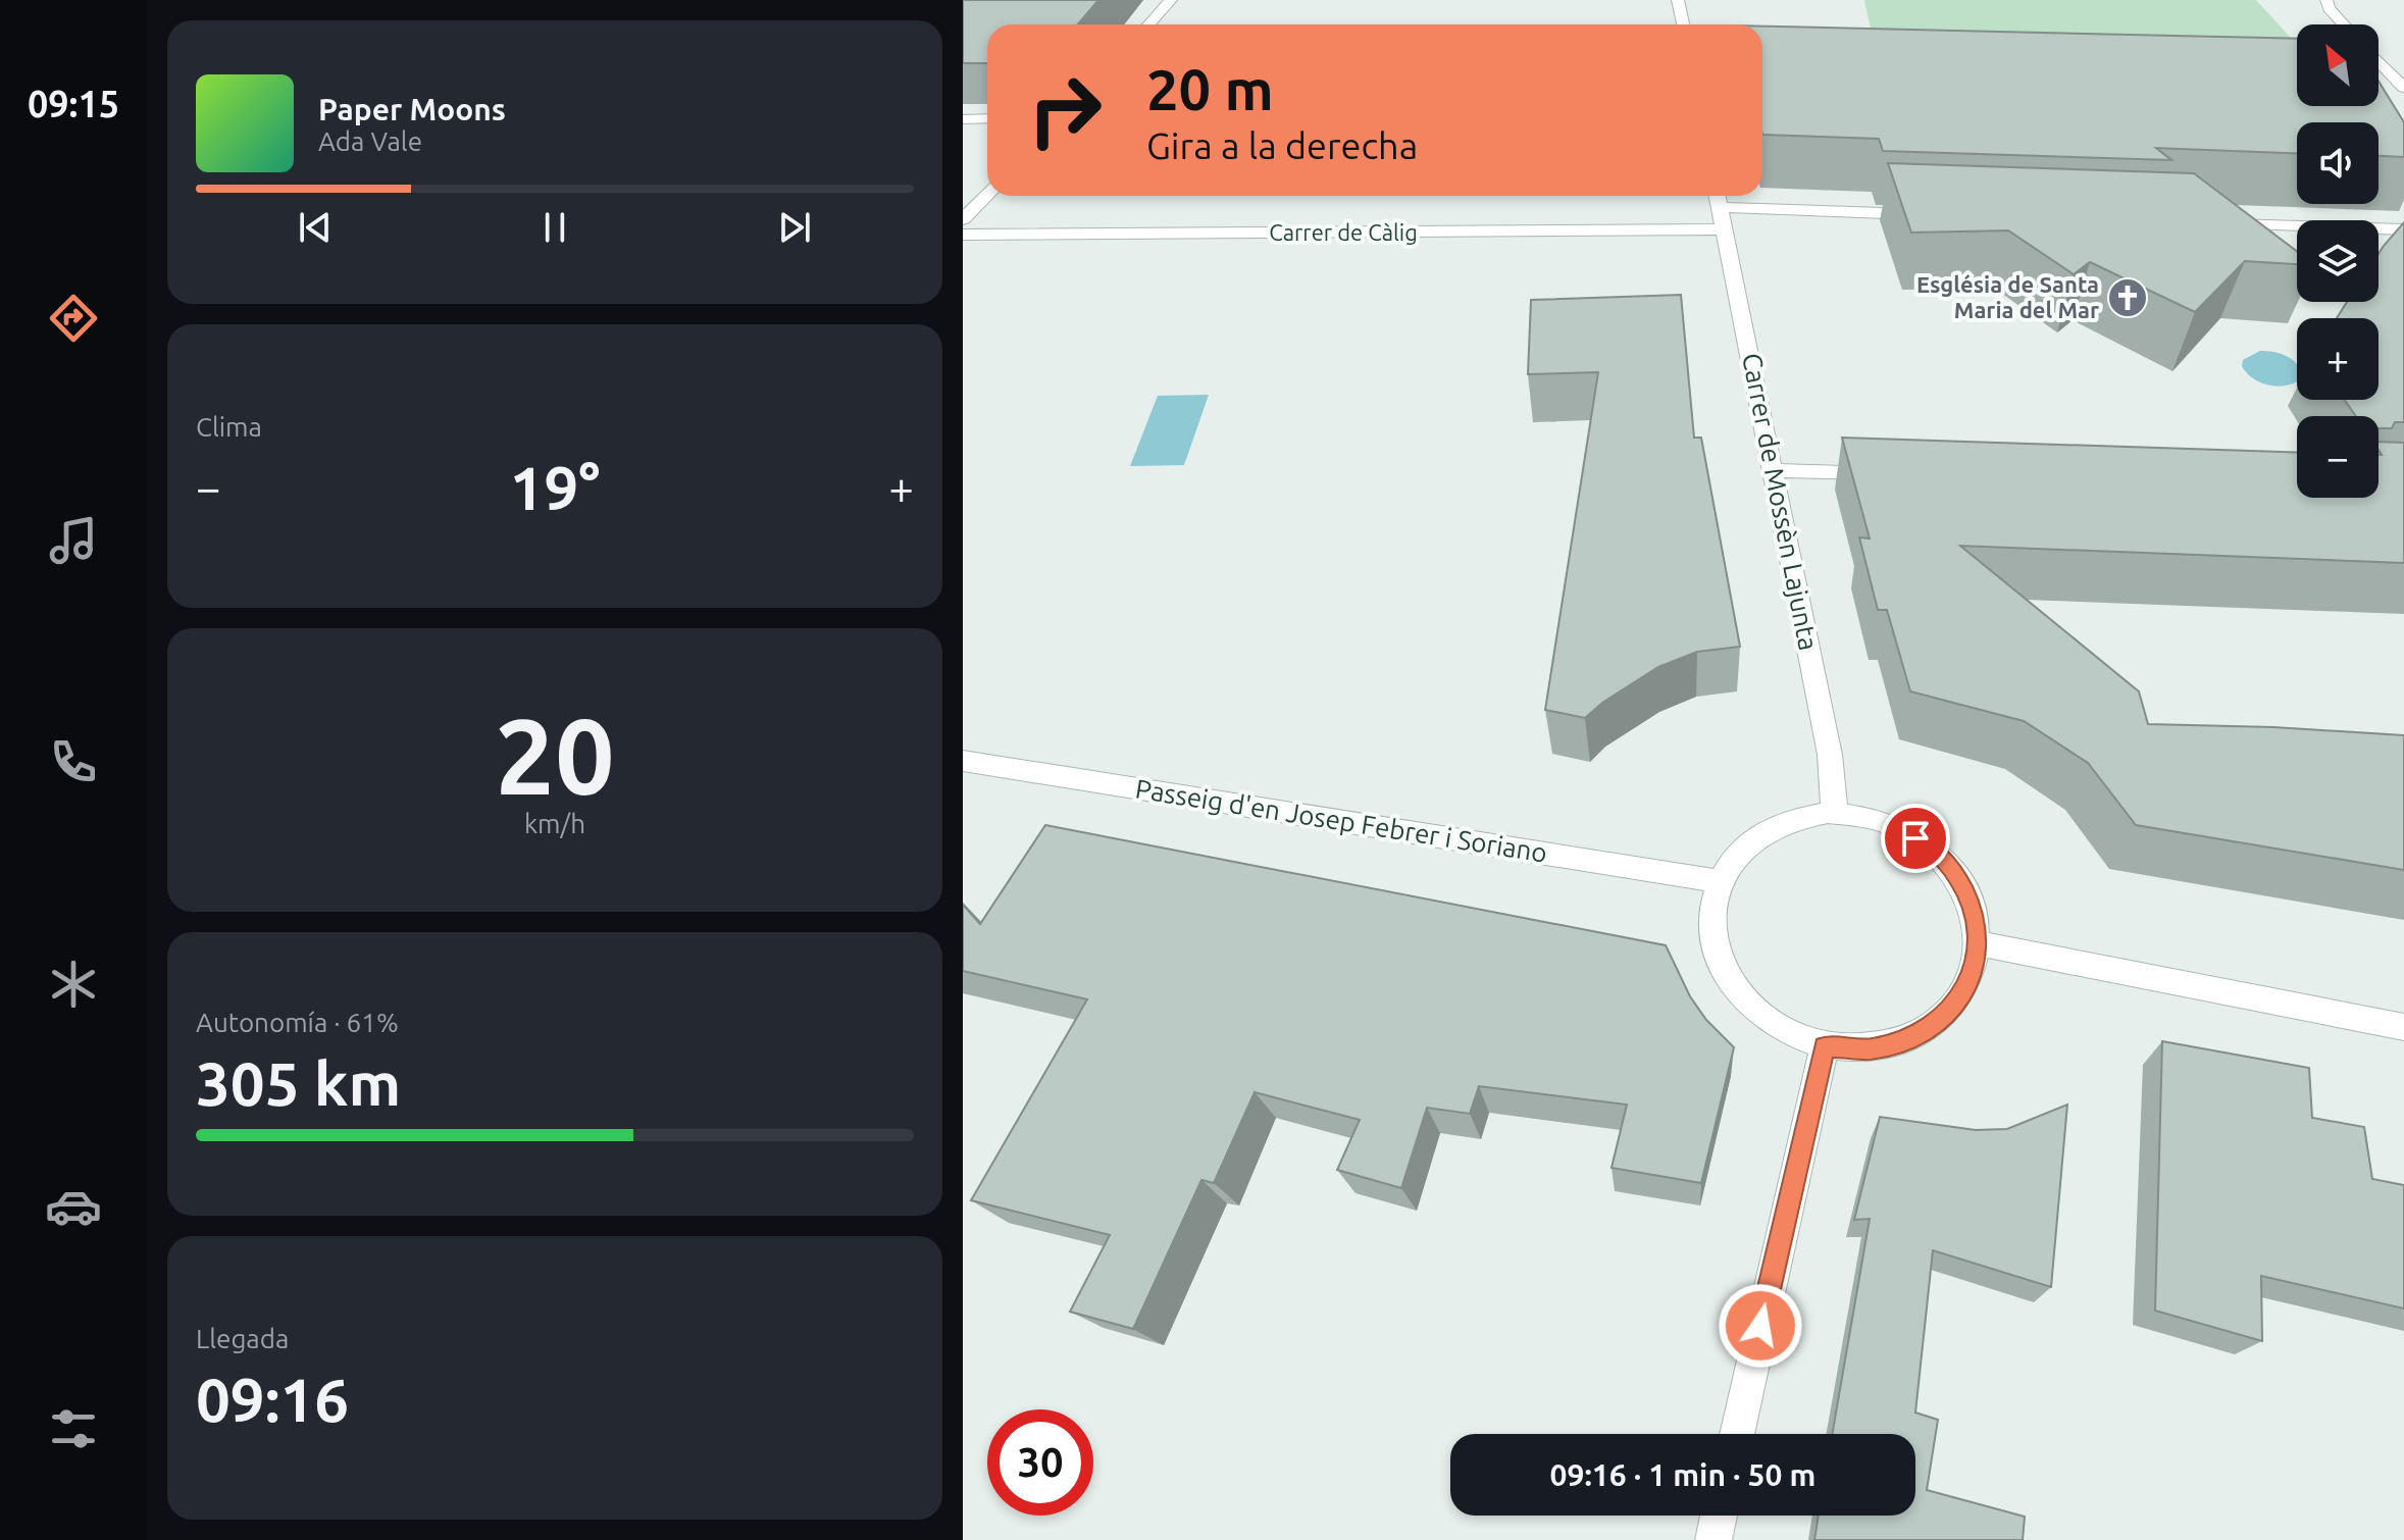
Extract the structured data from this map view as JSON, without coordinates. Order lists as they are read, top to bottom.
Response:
{
  "streets": {
    "street": ["Carrer de Càlig", "Carrer de Mossèn Lajunta", "Passeig d'en Josep Febrer i Soriano"]
  },
  "crossings": [
    ["Carrer de Càlig", "Carrer de Mossèn Lajunta"],
    ["Carrer de Mossèn Lajunta", "Passeig d'en Josep Febrer i Soriano"]
  ],
  "places": {
    "church": ["Església de Santa Maria del Mar"]
  },
  "north": "top left",
  "page": {
    "tabs": "09:15",
    "map_buttons": ["+", "−"],
    "turn": ["20 m", "Gira a la derecha"],
    "song": ["Paper Moons", "Ada Vale"],
    "tile": [
      "Clima",
      ["20", "km/h"],
      ["Autonomía · 61%", "305 km"],
      ["Llegada", "09:16"]
    ],
    "heat": ["−", "19°", "+"],
    "limit": "30",
    "trip": "09:16 · 1 min · 50 m"
  }
}
